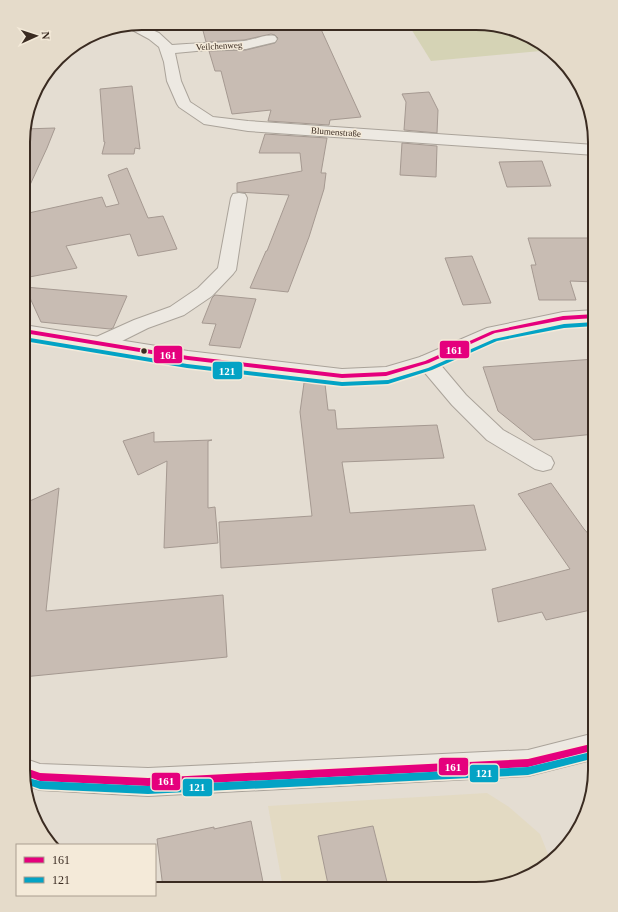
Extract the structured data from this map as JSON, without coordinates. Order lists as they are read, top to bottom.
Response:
{
  "streets": {
    "street": ["Veilchenweg", "Blumenstraße"]
  },
  "crossings": [
    ["Veilchenweg", "Blumenstraße"]
  ],
  "lines": ["transit line 161", "transit line 121"],
  "legend": ["161", "121"],
  "north": "right"
}
